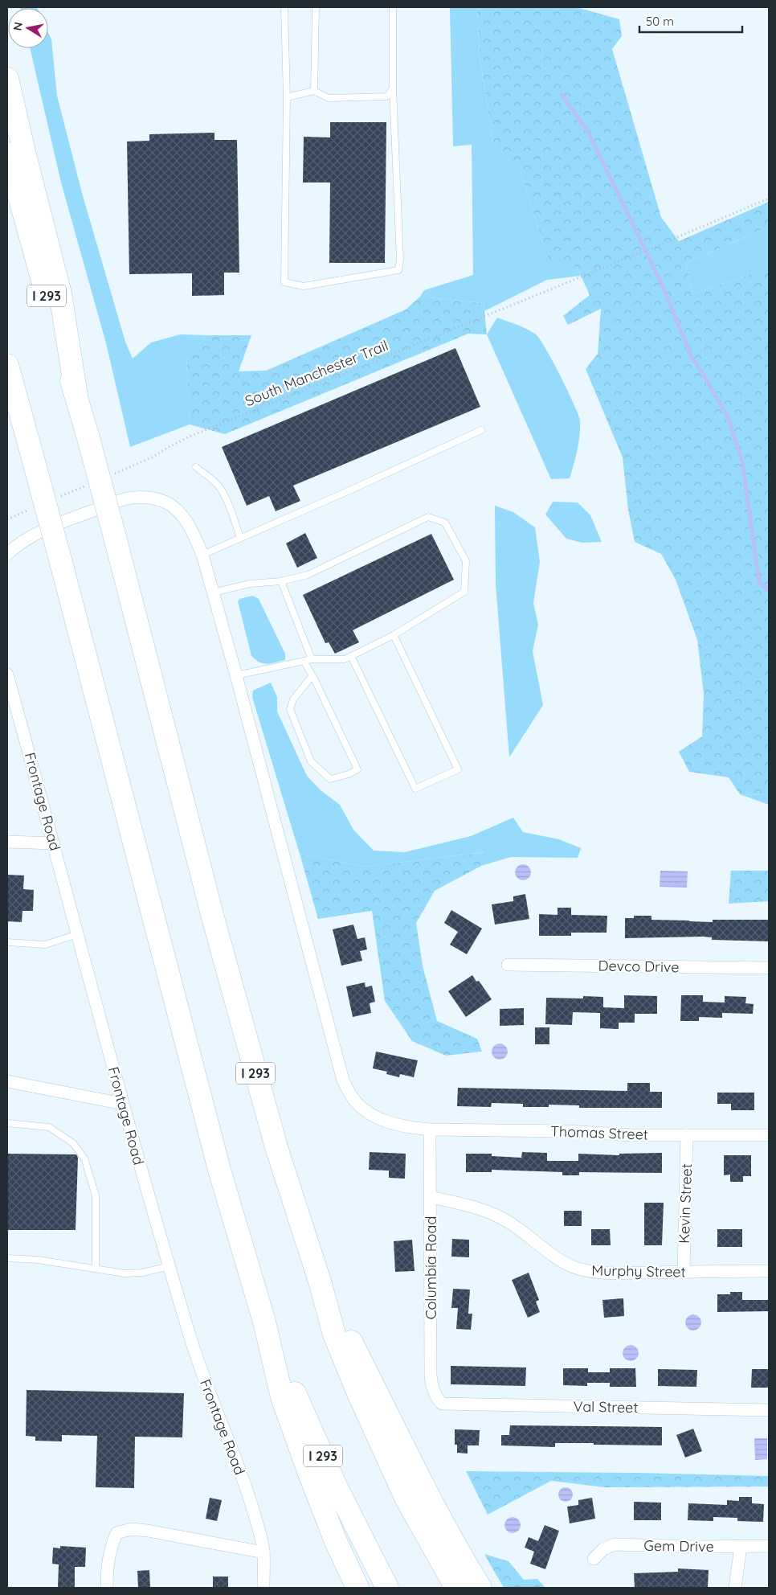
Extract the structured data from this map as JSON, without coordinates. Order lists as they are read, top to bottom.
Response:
{
  "streets": {
    "highway": ["I 293"],
    "street": [
      "Frontage Road",
      "Devco Drive",
      "Thomas Street",
      "Kevin Street",
      "Columbia Road",
      "Murphy Street",
      "Val Street",
      "Gem Drive"
    ],
    "path": ["South Manchester Trail"]
  },
  "crossings": [
    ["Thomas Street", "Kevin Street"],
    ["Thomas Street", "Columbia Road"],
    ["Kevin Street", "Murphy Street"],
    ["Columbia Road", "Murphy Street"],
    ["Columbia Road", "Val Street"]
  ],
  "scale_bar": "50 m",
  "north": "left"
}
